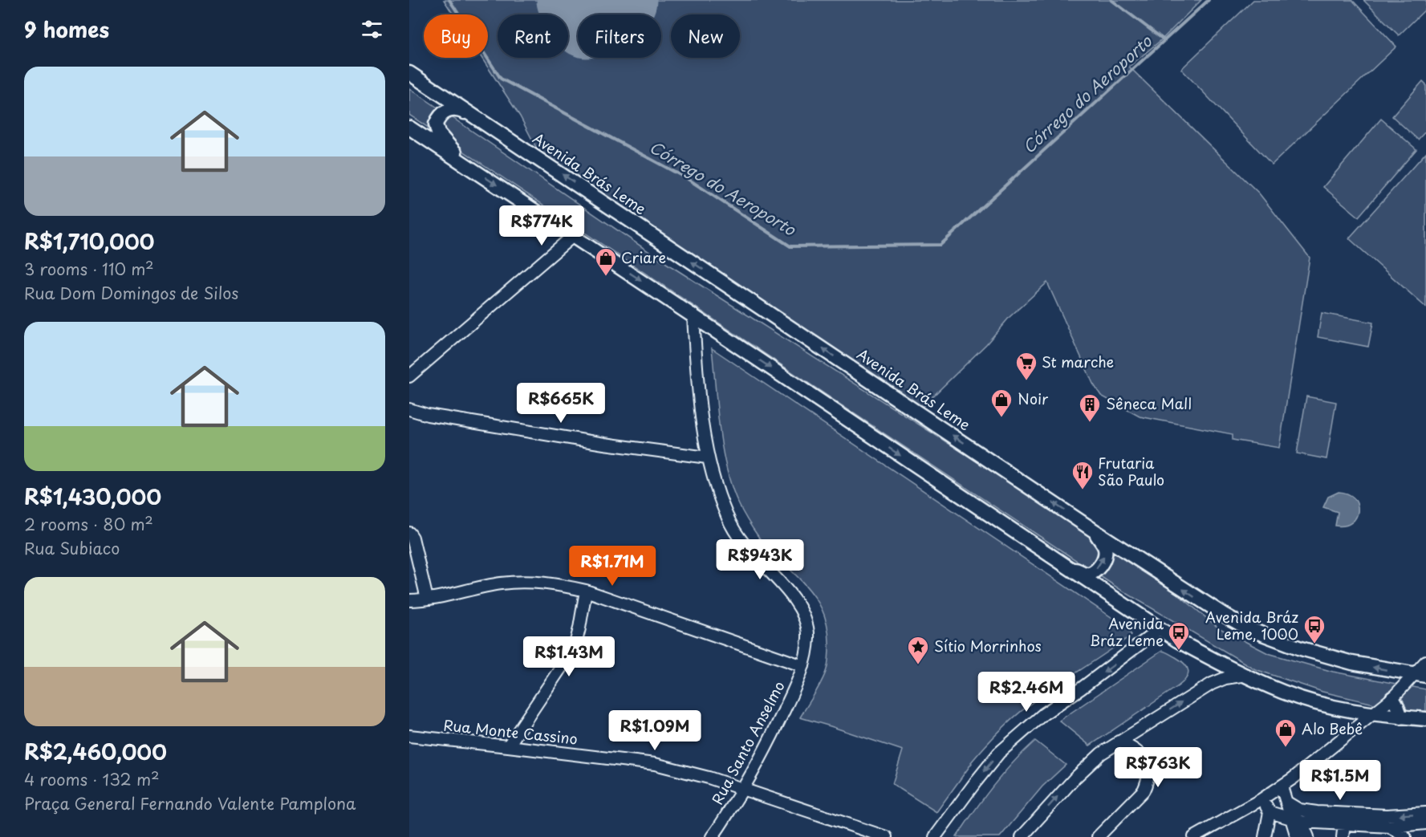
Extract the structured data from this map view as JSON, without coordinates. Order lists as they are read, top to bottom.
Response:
{
  "streets": {
    "main road": ["Avenida Brás Leme"],
    "street": ["Rua Monte Cassino", "Rua Santo Anselmo"]
  },
  "crossings": [
    ["Rua Monte Cassino", "Rua Santo Anselmo"]
  ],
  "water": ["Córrego do Aeroporto"],
  "places": {
    "shop": ["Criare", "Noir", "Alo Bebê"],
    "supermarket": ["St marche"],
    "building": ["Sêneca Mall"],
    "restaurant": ["Frutaria São Paulo"],
    "bus stop": ["Avenida Bráz Leme, 1000", "Avenida Bráz Leme"],
    "place": ["Sítio Morrinhos"]
  },
  "page": {
    "heading": "9 homes",
    "chip": [
      "Buy",
      "Rent",
      "Filters",
      "New"
    ],
    "list": [
      {
        "name": "R$1,710,000",
        "note": "3 rooms · 110 m² · Rua Dom Domingos de Silos"
      },
      {
        "name": "R$1,430,000",
        "note": "2 rooms · 80 m² · Rua Subiaco"
      },
      {
        "name": "R$2,460,000",
        "note": "4 rooms · 132 m² · Praça General Fernando Valente Pamplona"
      }
    ],
    "price": [
      "R$774K",
      "R$665K",
      "R$943K",
      "R$1.71M",
      "R$1.43M",
      "R$2.46M",
      "R$1.09M",
      "R$763K",
      "R$1.5M"
    ]
  }
}
